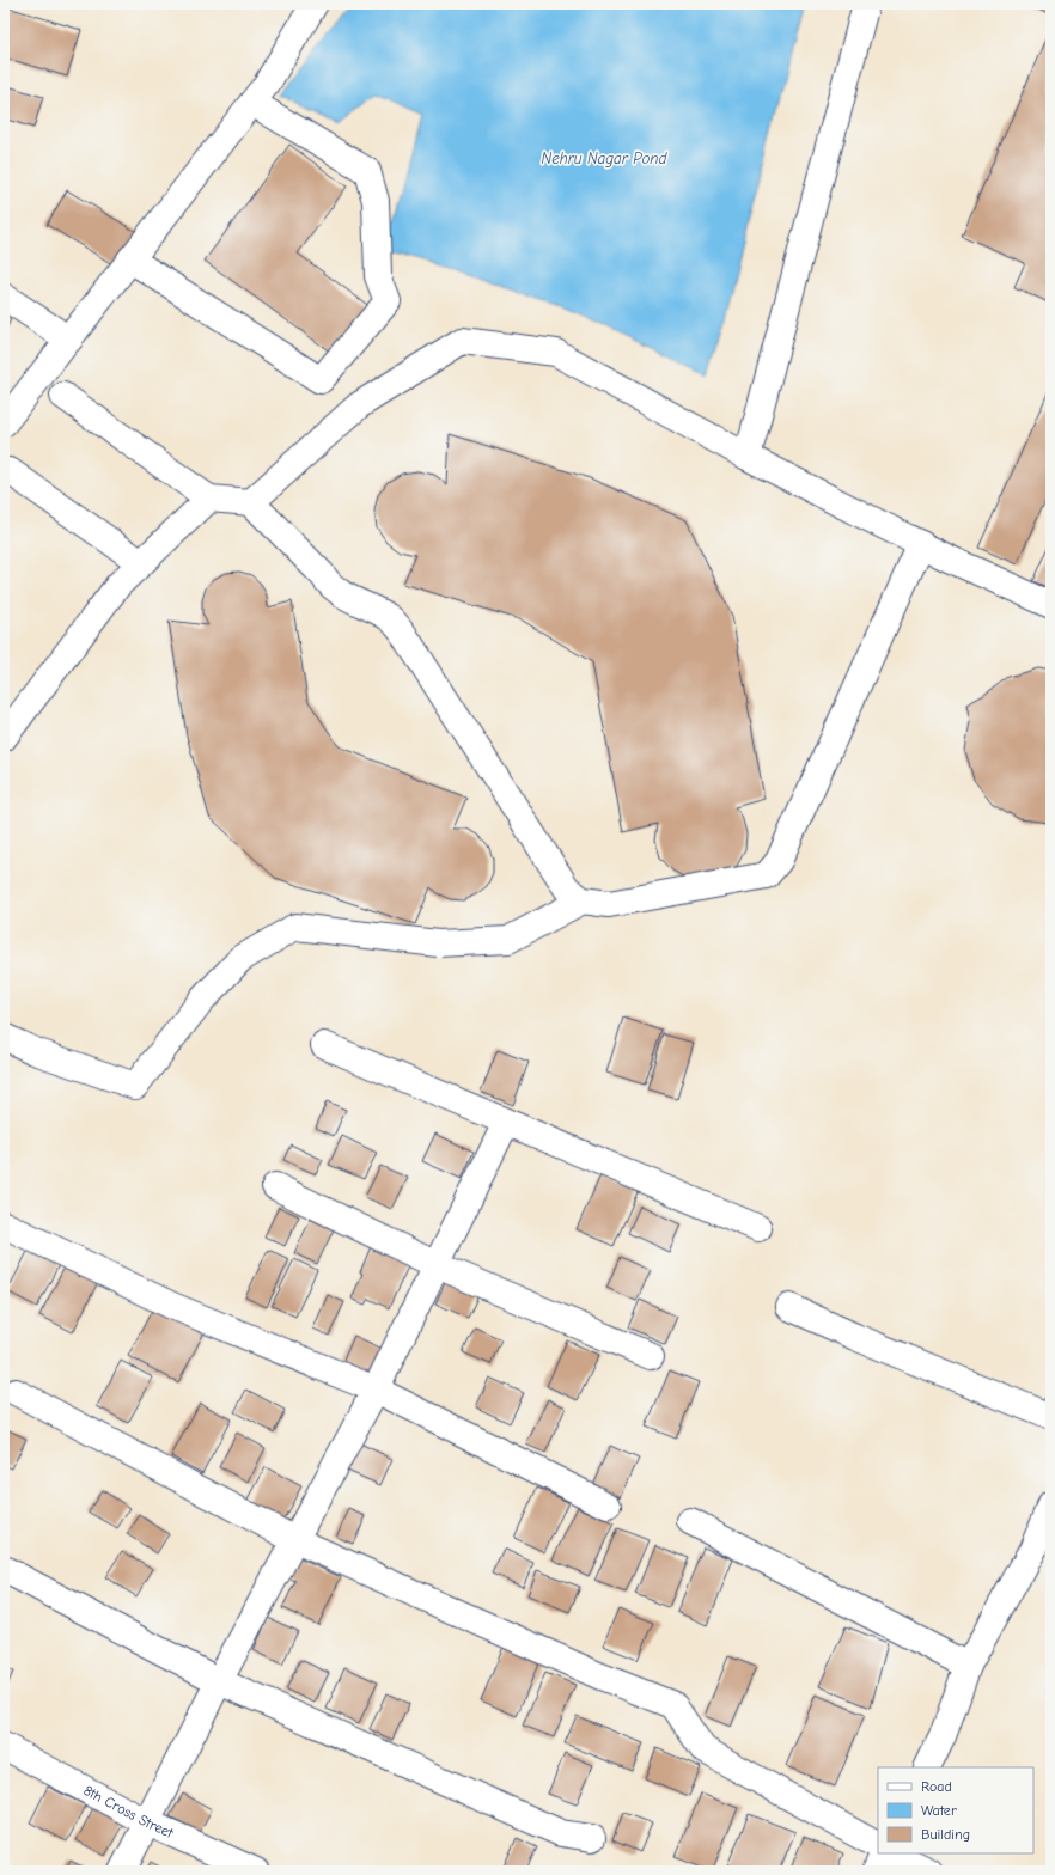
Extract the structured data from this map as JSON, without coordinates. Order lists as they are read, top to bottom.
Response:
{
  "streets": {
    "street": ["8th Cross Street"]
  },
  "water": ["Nehru Nagar Pond"],
  "legend": ["Road", "Water", "Building"]
}
